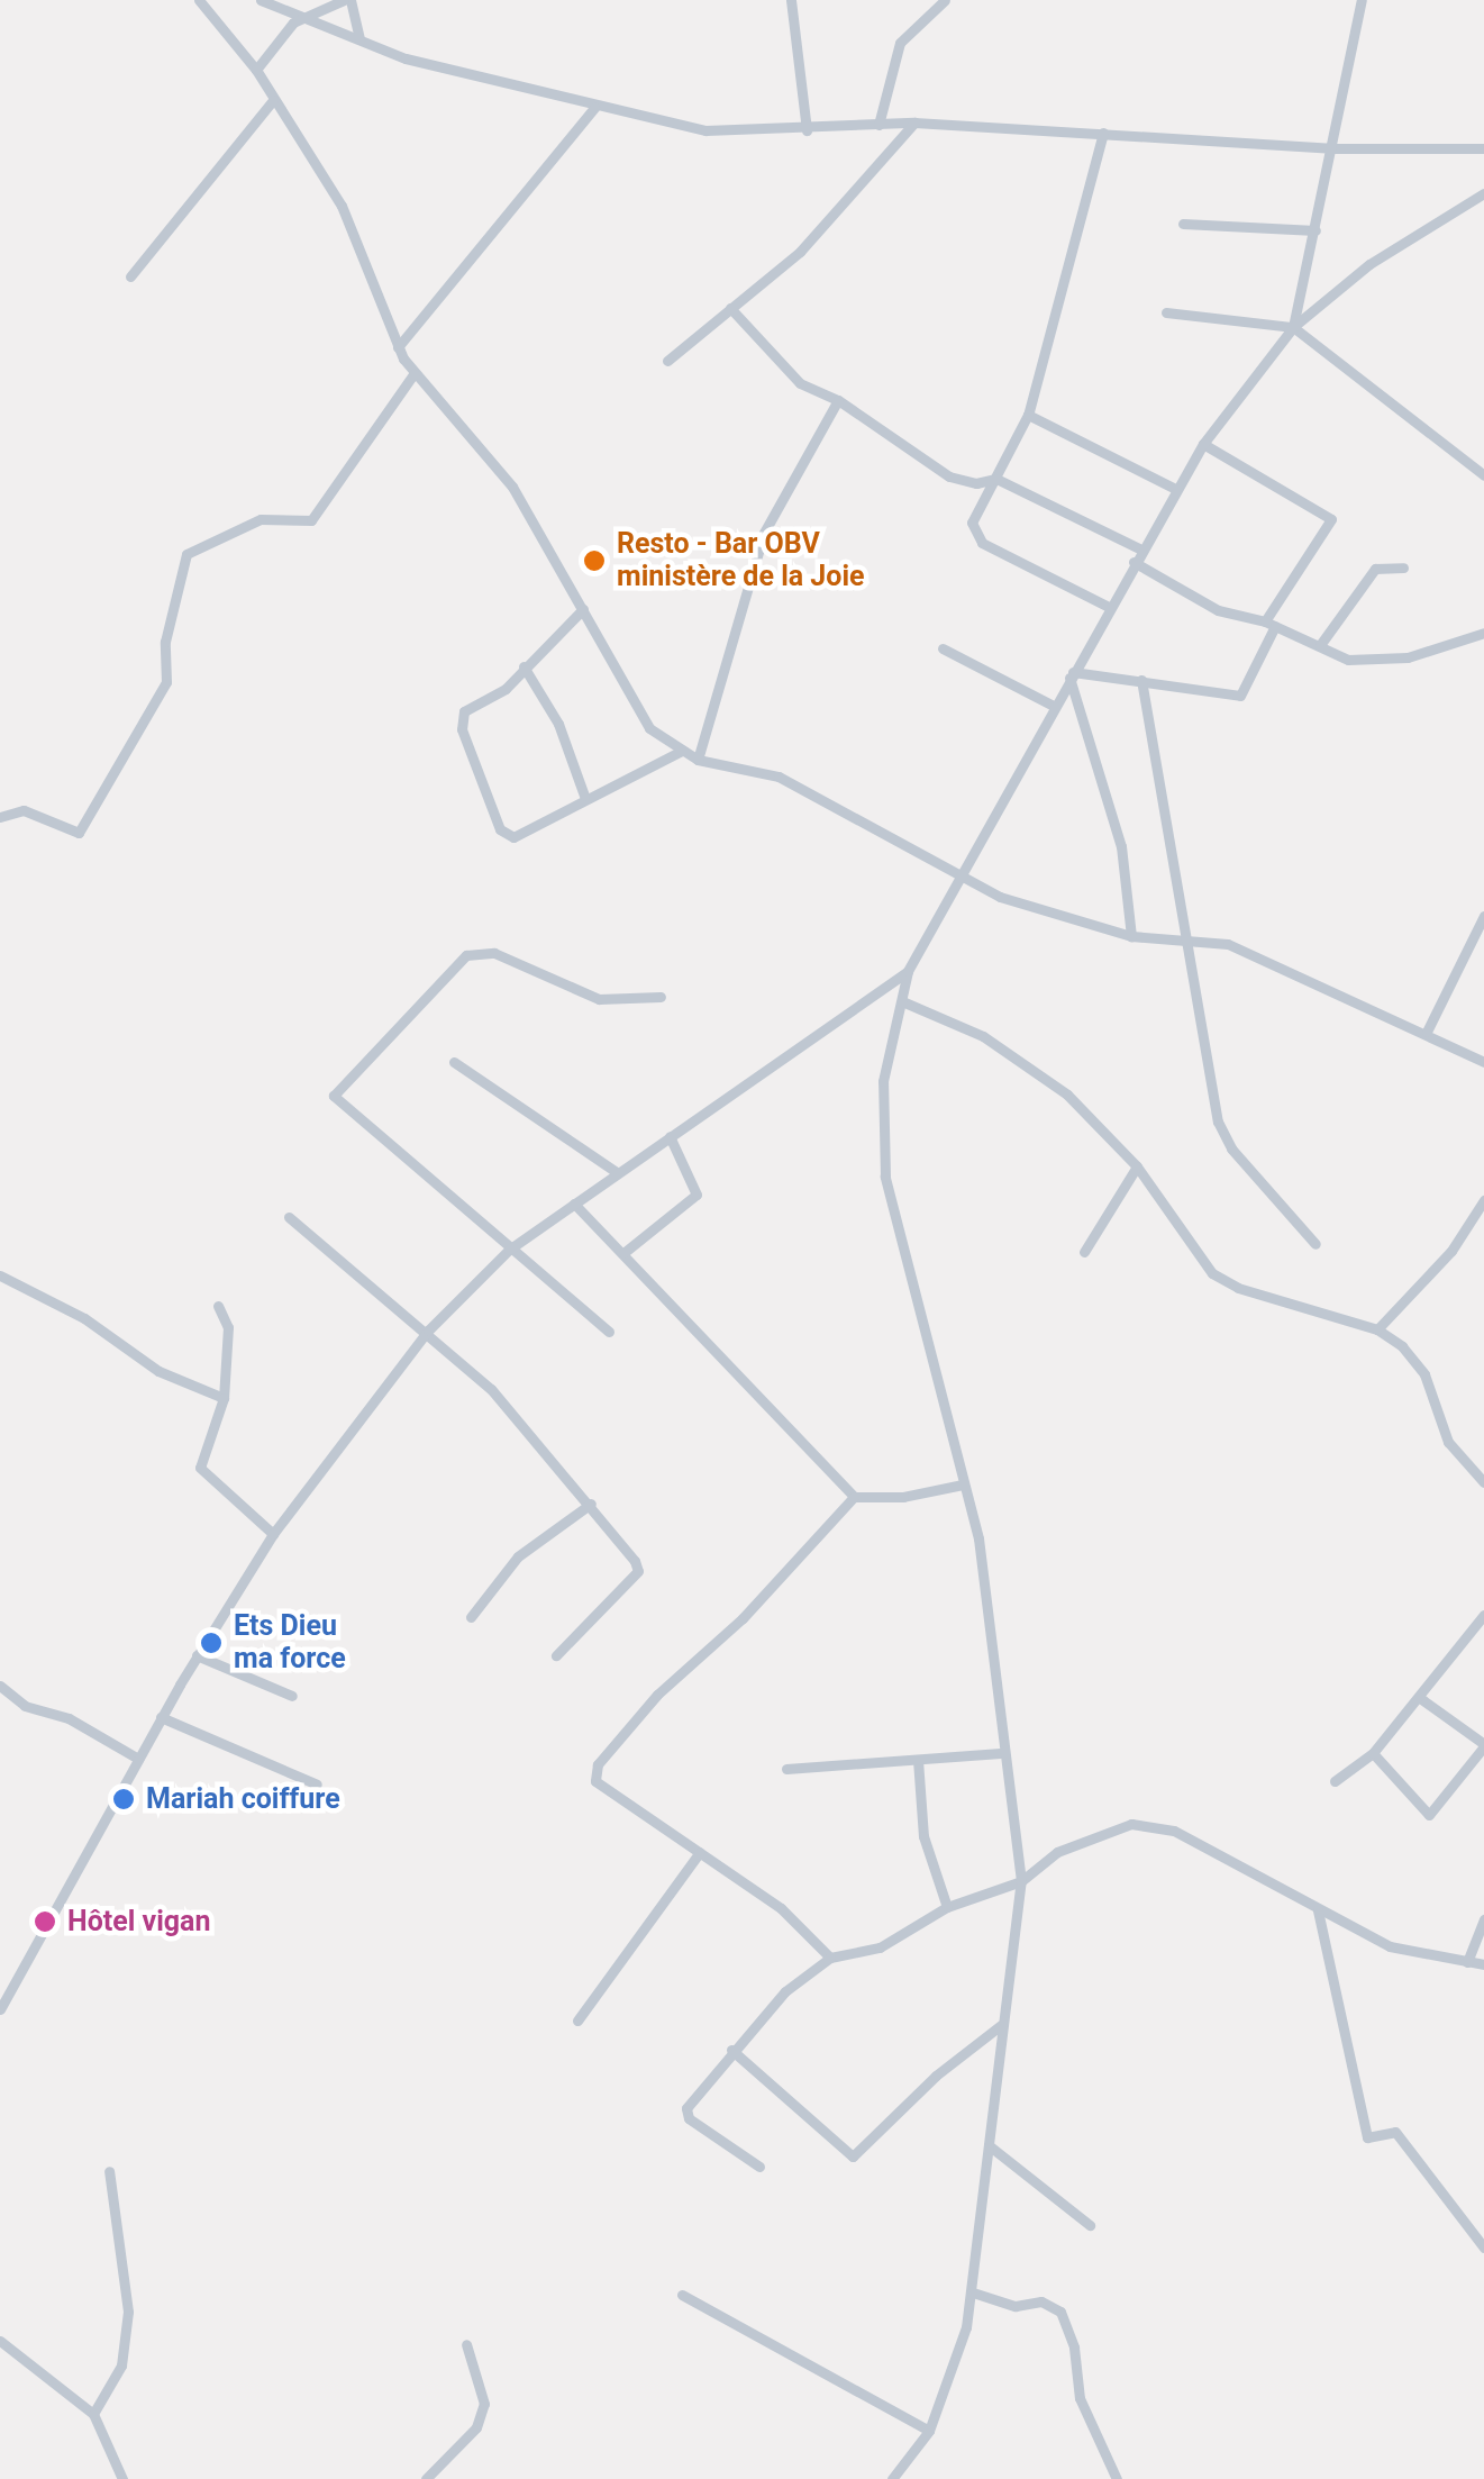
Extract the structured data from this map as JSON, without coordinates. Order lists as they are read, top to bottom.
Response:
{
  "places": [
    "Resto - Bar OBV ministère de la Joie",
    "Ets Dieu ma force",
    "Mariah coiffure",
    "Hôtel vigan"
  ]
}
